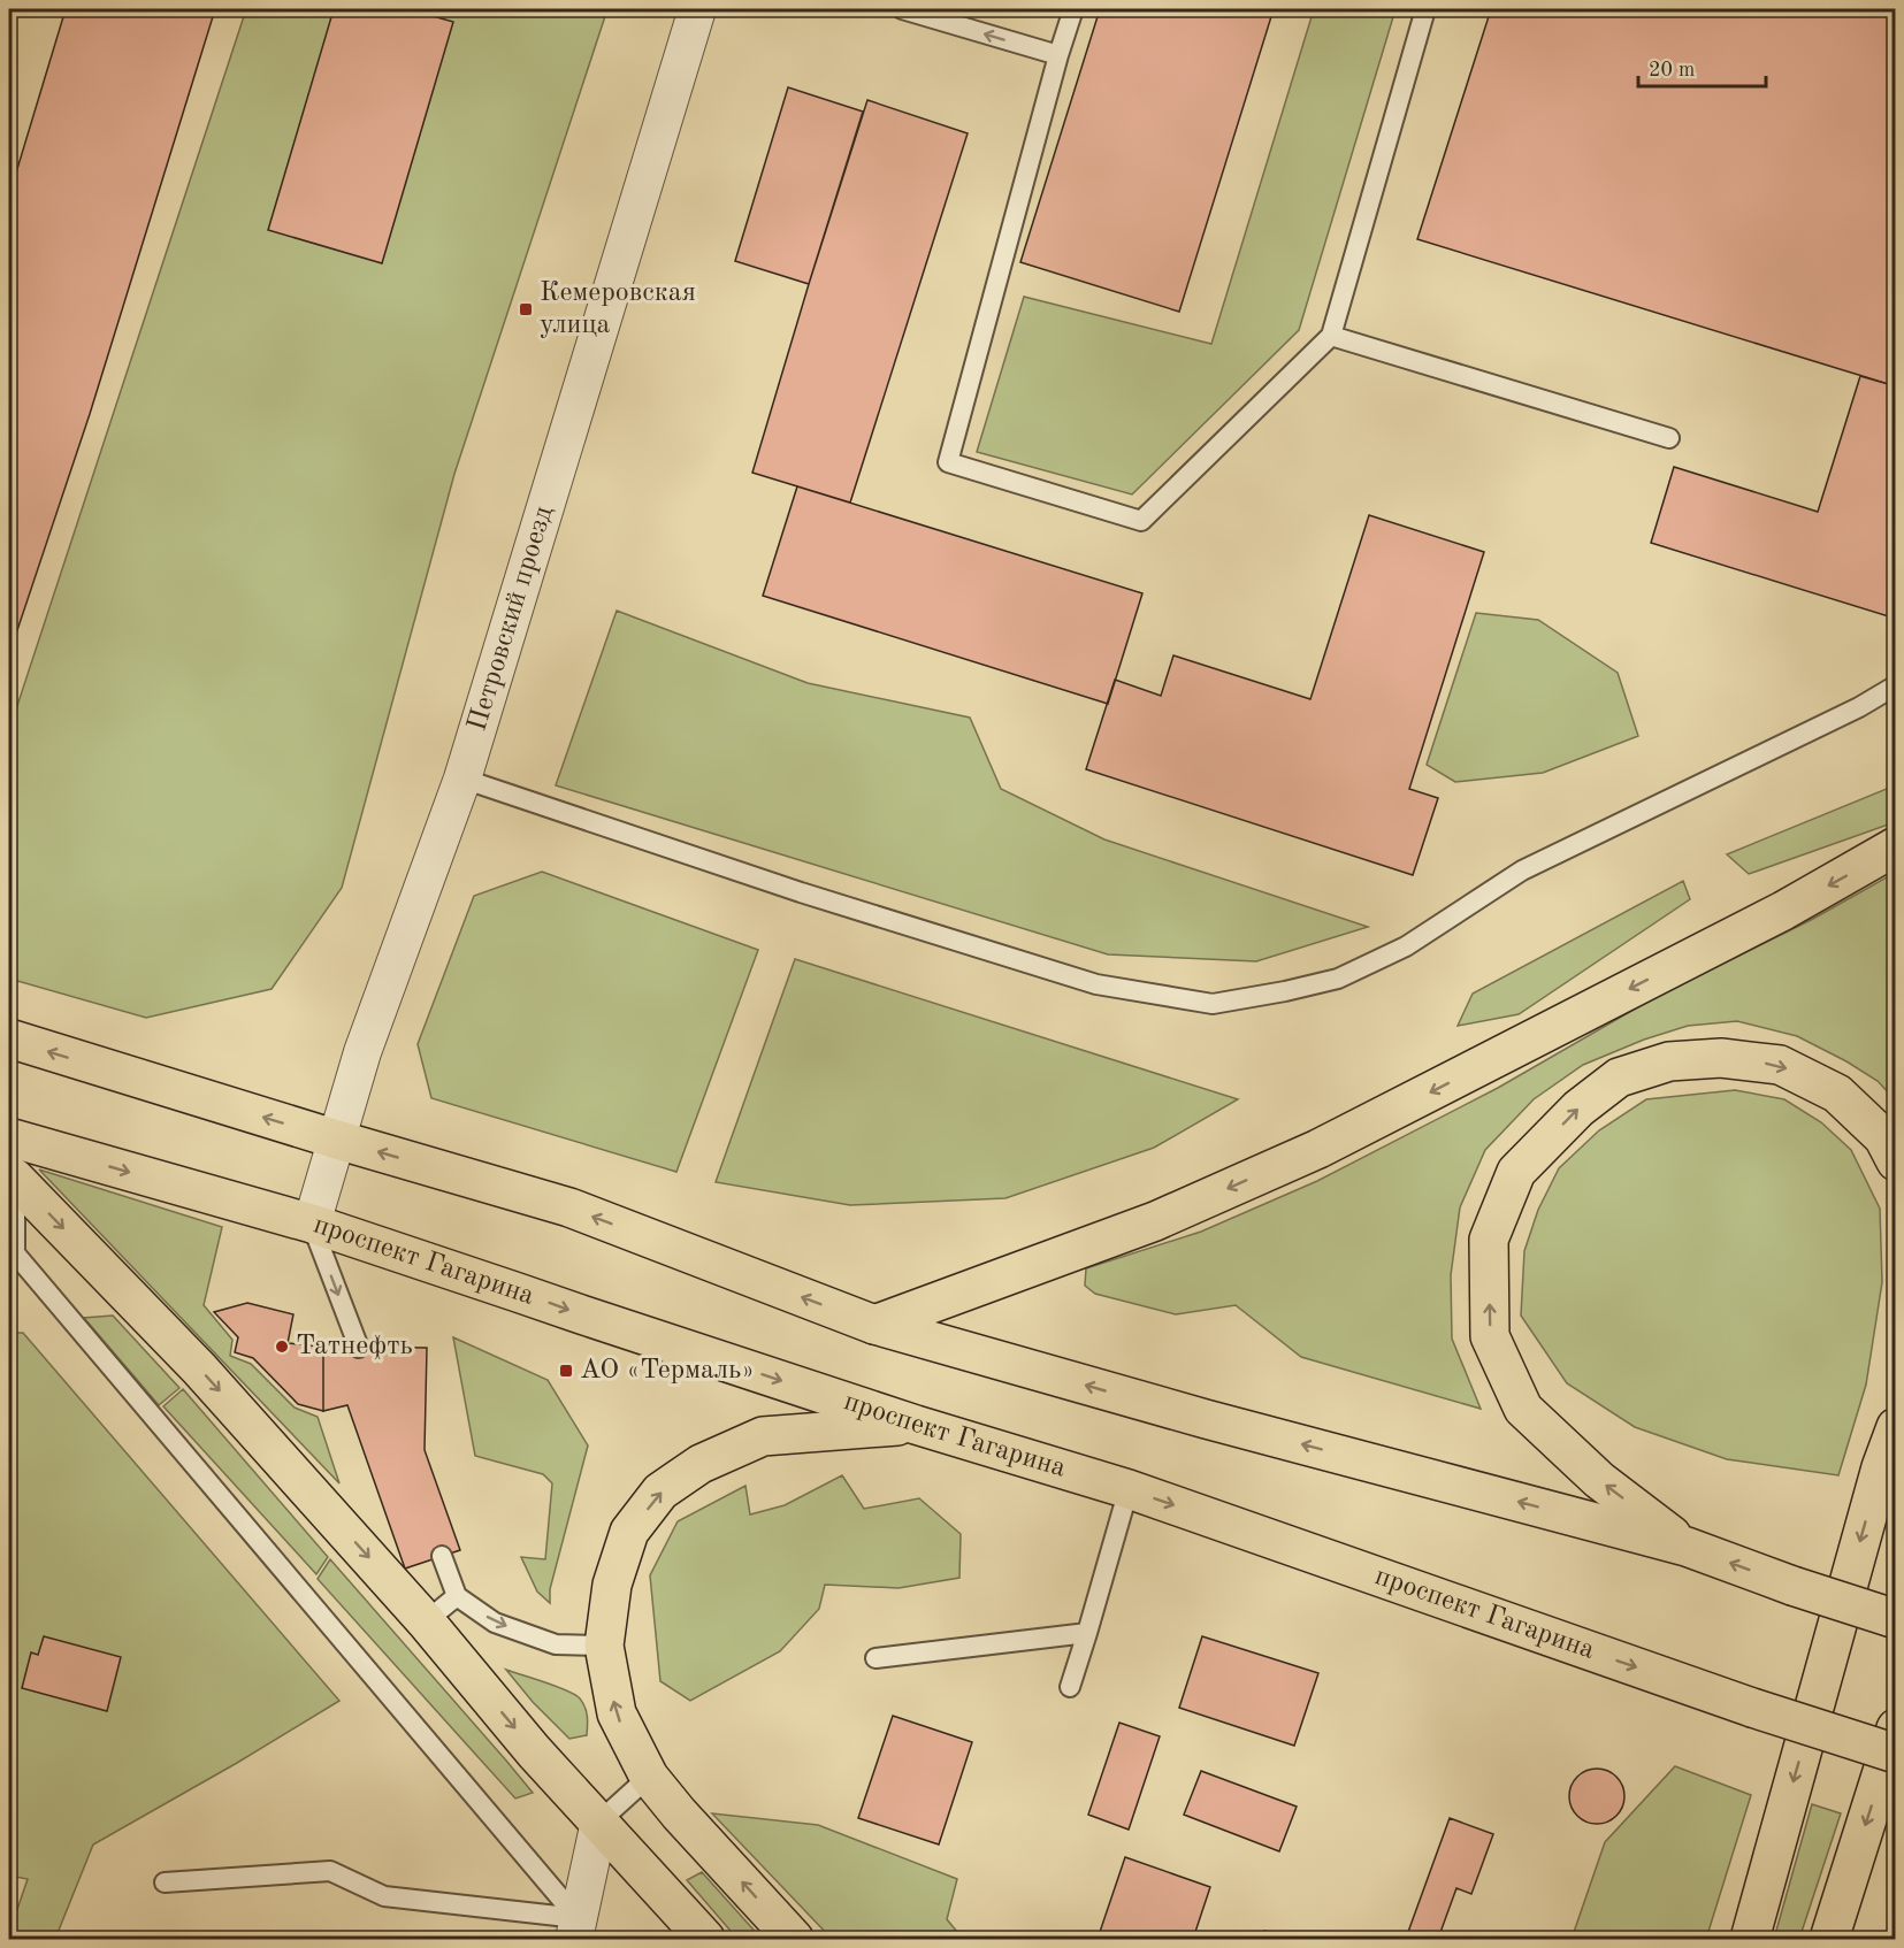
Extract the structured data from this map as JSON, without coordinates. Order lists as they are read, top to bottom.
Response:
{
  "streets": {
    "main road": ["проспект Гагарина"],
    "street": ["Петровский проезд"]
  },
  "crossings": [
    ["Петровский проезд", "проспект Гагарина"]
  ],
  "places": {
    "transit": ["Кемеровская улица", "АО «Термаль»"],
    "other": ["Татнефть"]
  },
  "scale_bar": "20 m"
}
